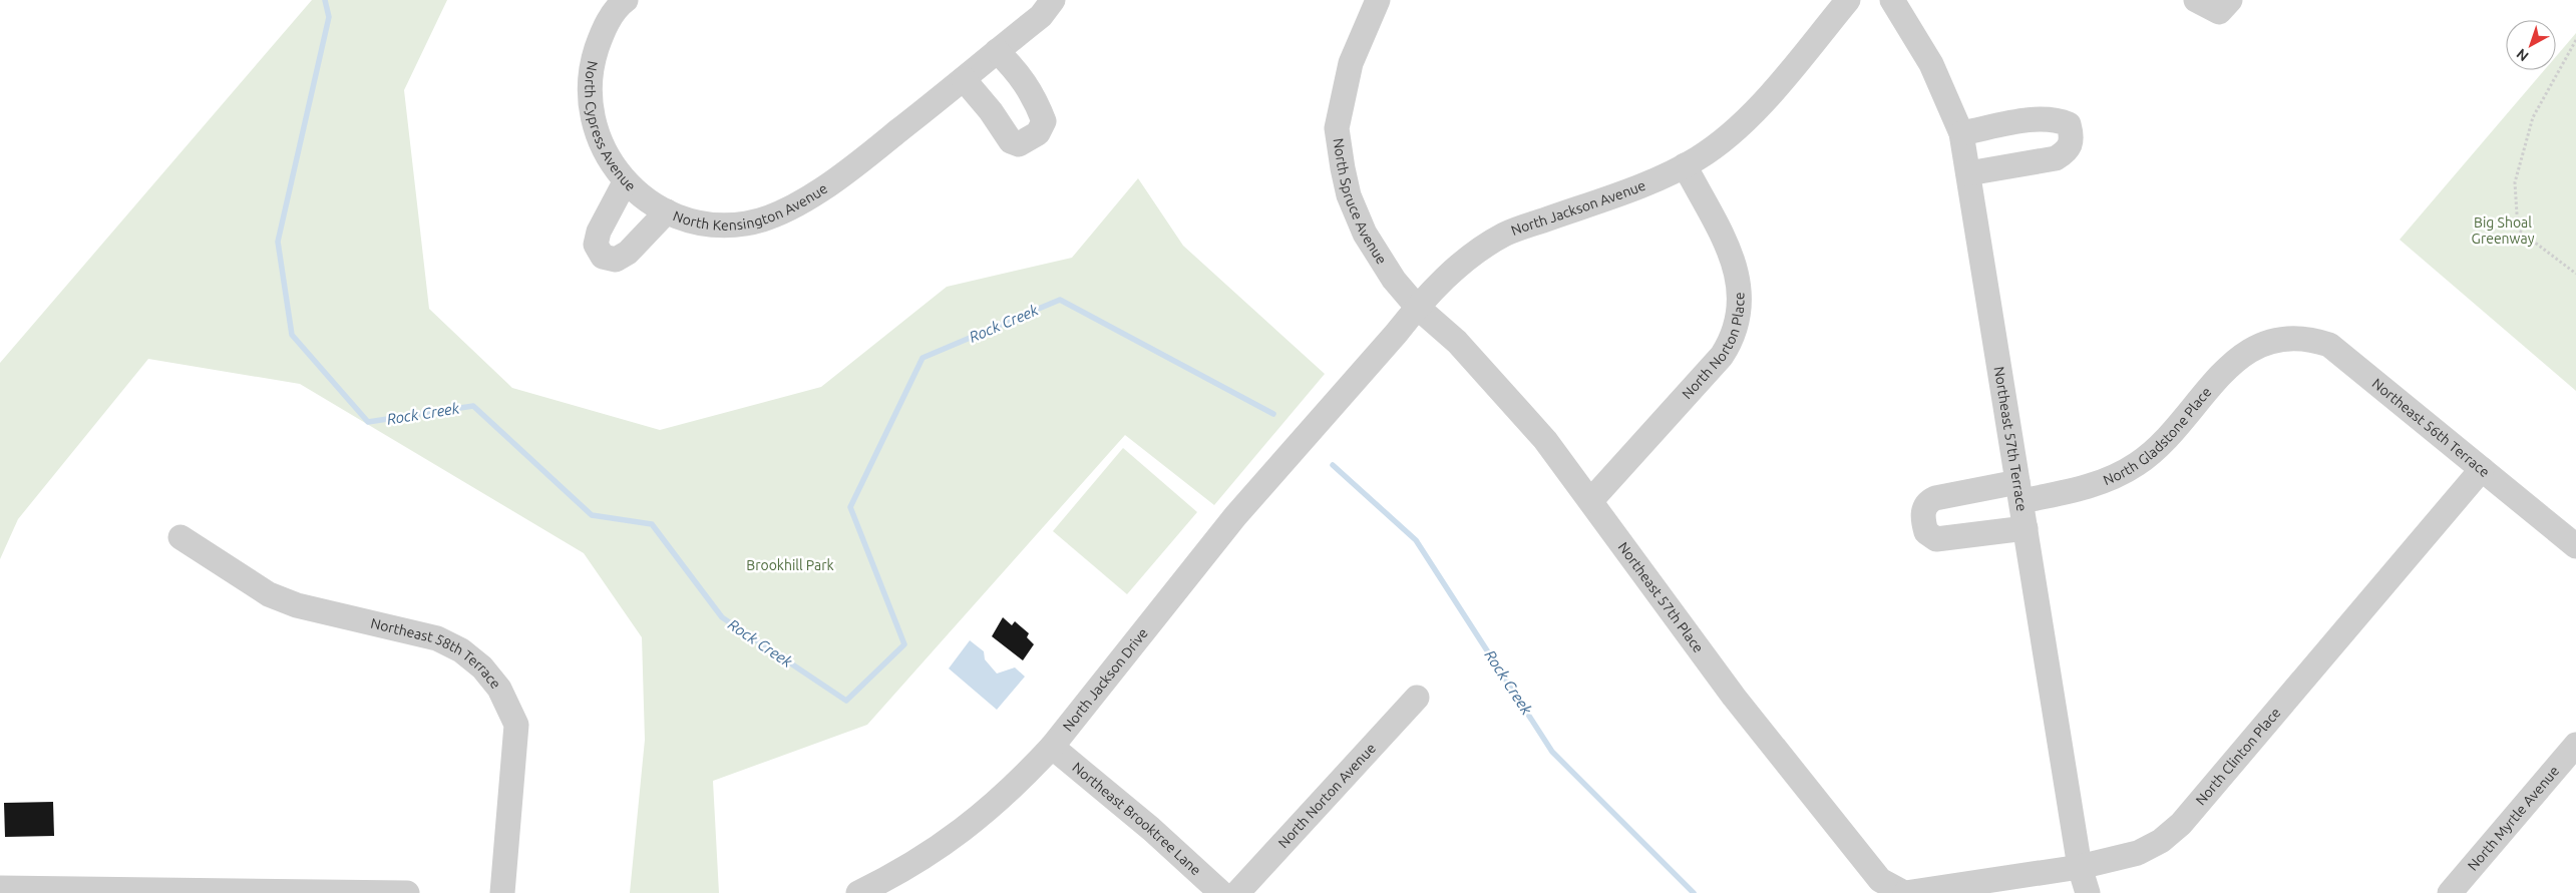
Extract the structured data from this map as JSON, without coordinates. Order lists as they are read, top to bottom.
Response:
{
  "streets": {
    "street": [
      "North Cypress Avenue",
      "North Kensington Avenue",
      "North Spruce Avenue",
      "North Jackson Avenue",
      "North Norton Place",
      "Northeast 56th Terrace",
      "North Gladstone Place",
      "Northeast 57th Terrace",
      "Northeast 57th Place",
      "Northeast 58th Terrace",
      "North Jackson Drive",
      "North Clinton Place",
      "North Norton Avenue",
      "North Myrtle Avenue",
      "Northeast Brooktree Lane"
    ]
  },
  "crossings": [
    ["North Cypress Avenue", "North Kensington Avenue"],
    ["North Spruce Avenue", "North Jackson Avenue"],
    ["North Spruce Avenue", "Northeast 57th Place"],
    ["North Jackson Avenue", "North Norton Place"],
    ["North Jackson Avenue", "Northeast 57th Place"],
    ["North Jackson Avenue", "North Jackson Drive"],
    ["North Norton Place", "Northeast 57th Place"],
    ["Northeast 56th Terrace", "North Gladstone Place"],
    ["Northeast 56th Terrace", "North Clinton Place"],
    ["North Gladstone Place", "Northeast 57th Terrace"],
    ["Northeast 57th Terrace", "North Clinton Place"],
    ["Northeast 57th Place", "North Clinton Place"],
    ["North Jackson Drive", "Northeast Brooktree Lane"]
  ],
  "water": ["Rock Creek"],
  "parks": ["Big Shoal Greenway", "Brookhill Park"],
  "north": "bottom left"
}
